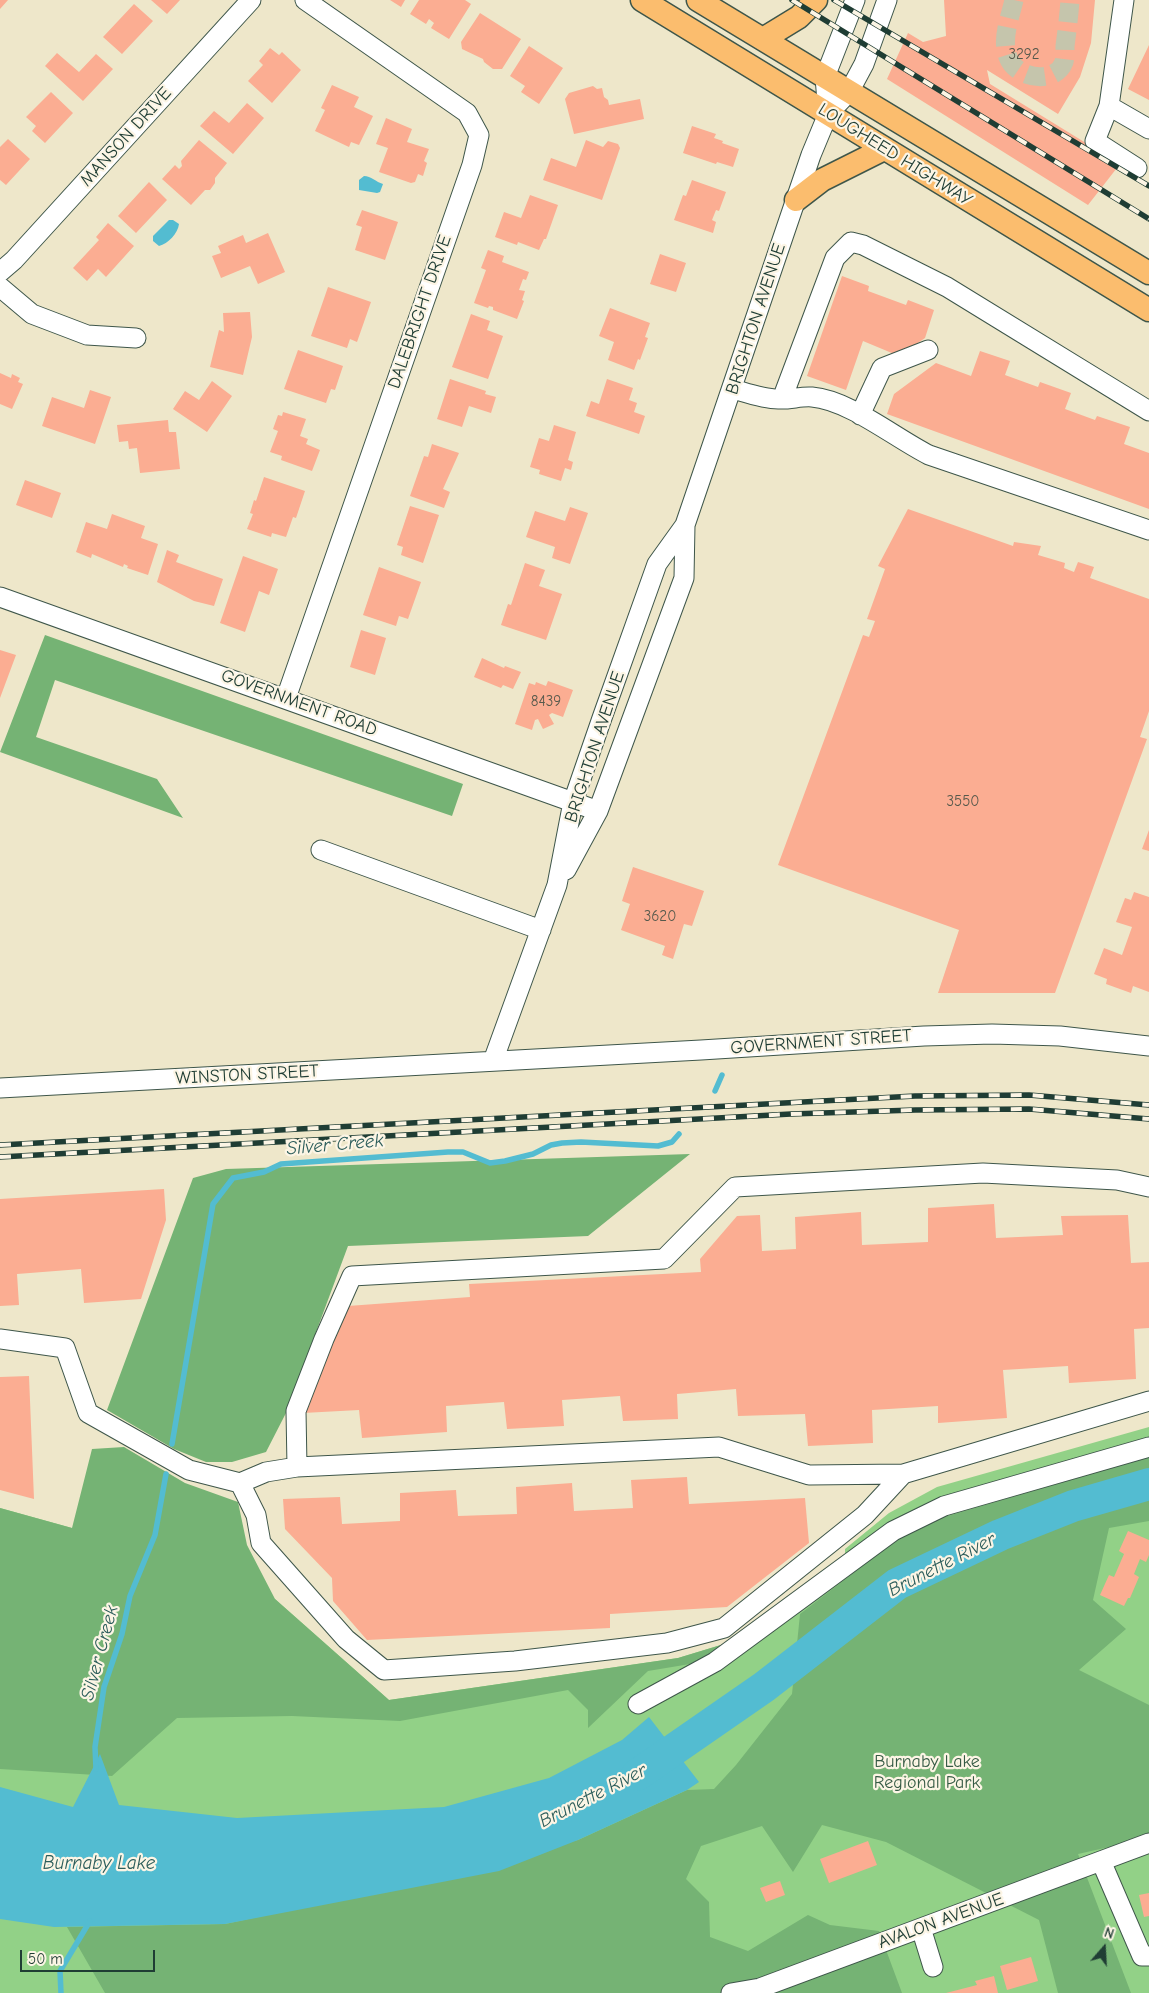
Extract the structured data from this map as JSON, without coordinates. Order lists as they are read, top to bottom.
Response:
{
  "streets": {
    "main road": ["LOUGHEED HIGHWAY"],
    "street": [
      "MANSON DRIVE",
      "DALEBRIGHT DRIVE",
      "BRIGHTON AVENUE",
      "GOVERNMENT ROAD",
      "GOVERNMENT STREET",
      "WINSTON STREET",
      "AVALON AVENUE"
    ]
  },
  "crossings": [
    ["LOUGHEED HIGHWAY", "BRIGHTON AVENUE"],
    ["DALEBRIGHT DRIVE", "GOVERNMENT ROAD"],
    ["BRIGHTON AVENUE", "GOVERNMENT ROAD"],
    ["BRIGHTON AVENUE", "GOVERNMENT STREET"],
    ["BRIGHTON AVENUE", "WINSTON STREET"],
    ["GOVERNMENT STREET", "WINSTON STREET"]
  ],
  "water": ["Silver Creek", "Brunette River", "Burnaby Lake"],
  "parks": ["Burnaby Lake Regional Park"],
  "house_numbers": [
    "3292",
    "8439",
    "3550",
    "3620"
  ],
  "scale_bar": "50 m",
  "north": "top"
}
